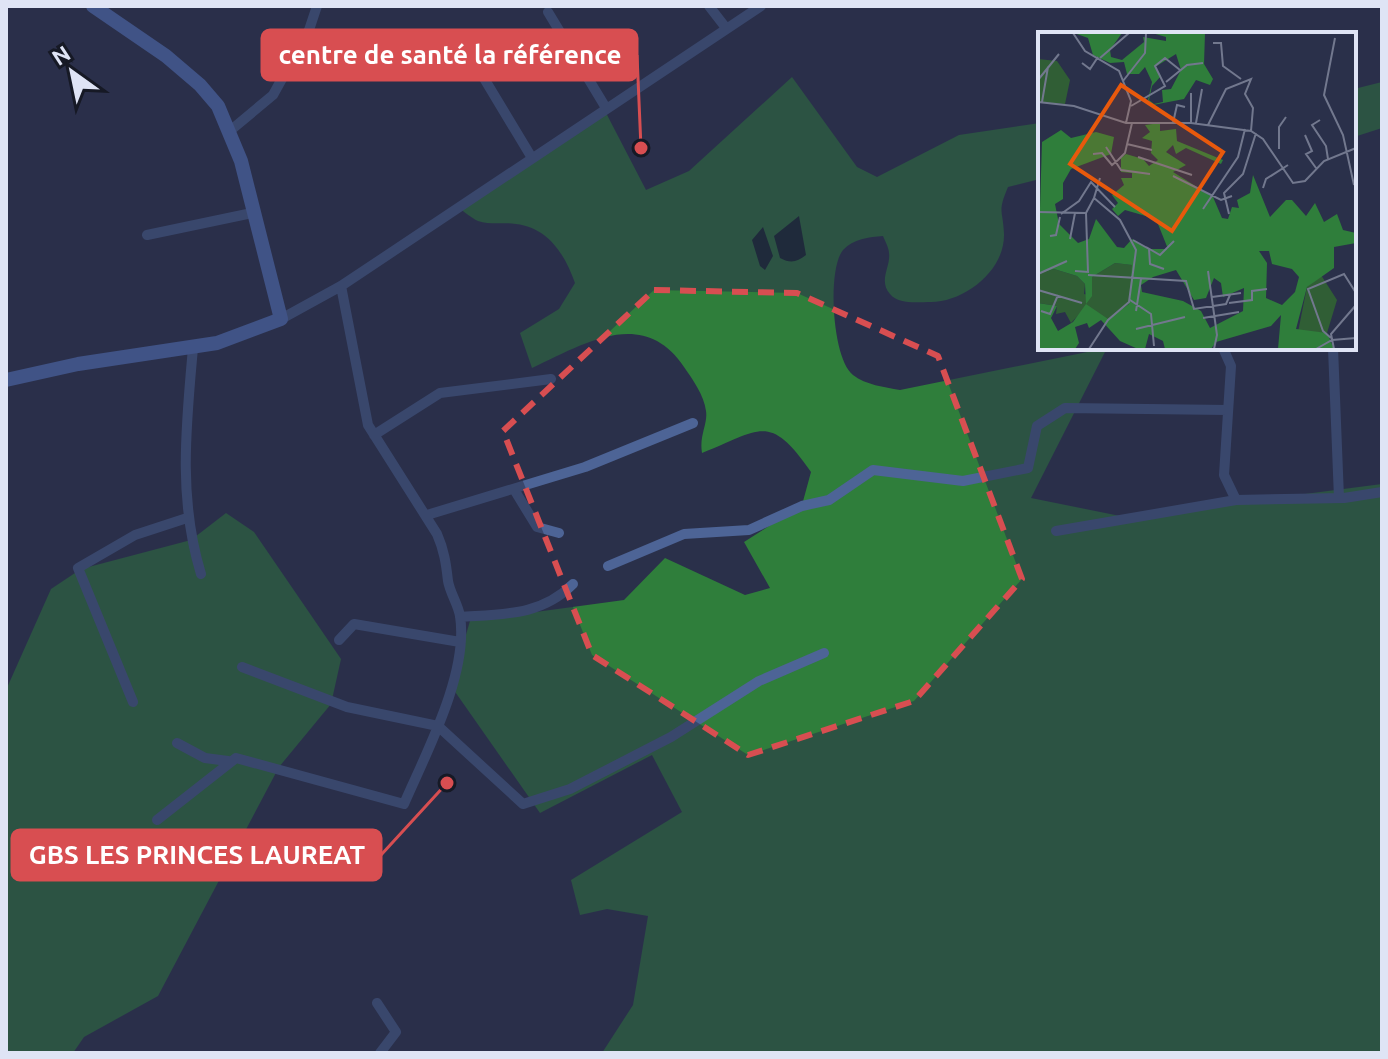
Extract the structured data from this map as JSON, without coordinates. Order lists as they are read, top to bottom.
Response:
{
  "places": ["centre de santé la référence", "GBS LES PRINCES LAUREAT"],
  "north": "top left"
}
